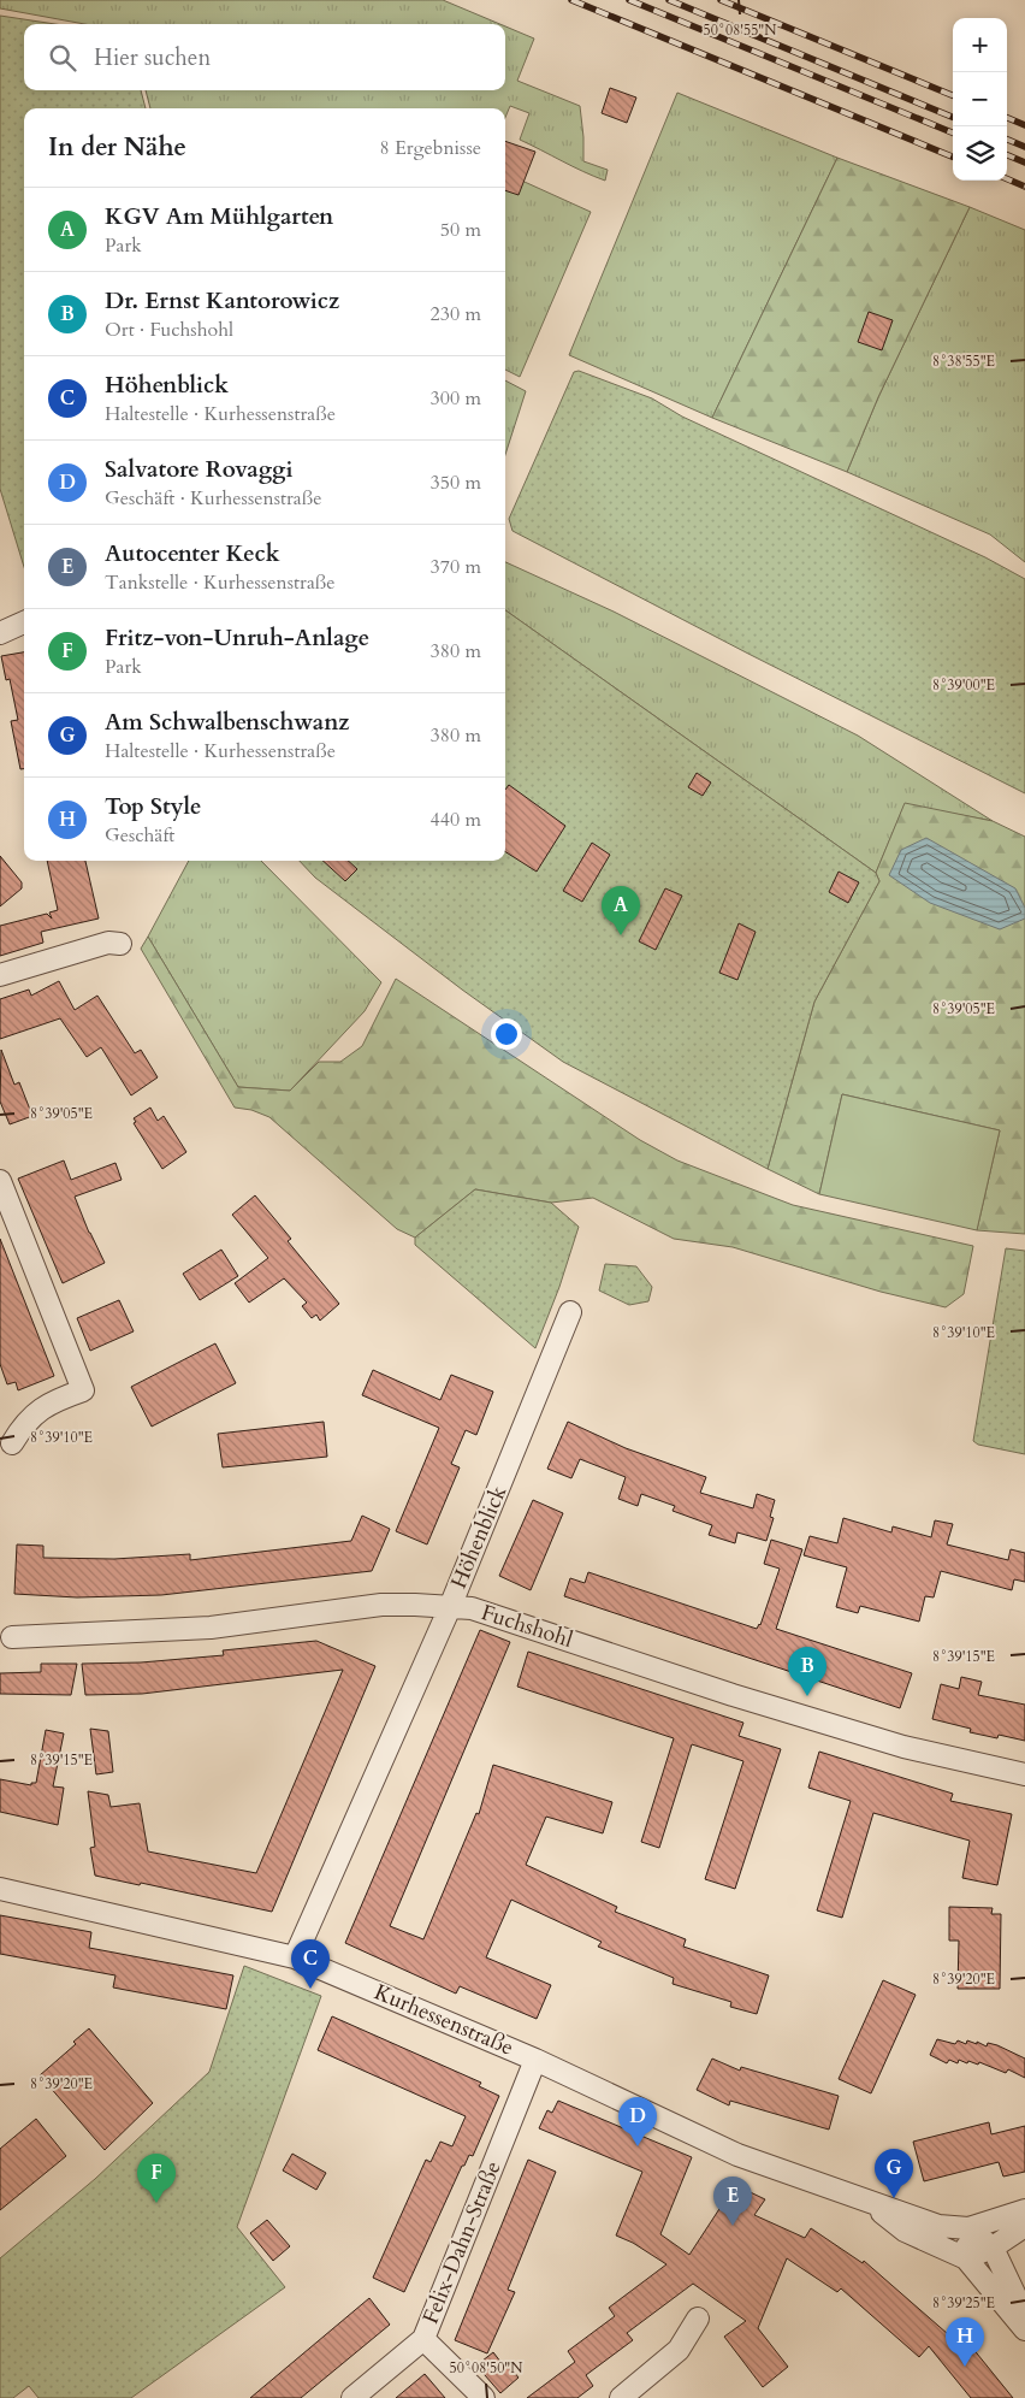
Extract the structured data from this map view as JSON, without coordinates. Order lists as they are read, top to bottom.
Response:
{
  "streets": {
    "street": [
      "Höhenblick",
      "Fuchshohl",
      "Kurhessenstraße",
      "Felix-Dahn-Straße"
    ]
  },
  "crossings": [
    ["Höhenblick", "Fuchshohl"],
    ["Höhenblick", "Kurhessenstraße"],
    ["Kurhessenstraße", "Felix-Dahn-Straße"]
  ],
  "page": {
    "map_buttons": ["+", "−"],
    "search": "Hier suchen",
    "heading": ["In der Nähe", "8 Ergebnisse"],
    "list": [
      {
        "mark": "A",
        "name": "KGV Am Mühlgarten",
        "note": "Park",
        "value": "50 m"
      },
      {
        "mark": "B",
        "name": "Dr. Ernst Kantorowicz",
        "note": "Ort · Fuchshohl",
        "value": "230 m"
      },
      {
        "mark": "C",
        "name": "Höhenblick",
        "note": "Haltestelle · Kurhessenstraße",
        "value": "300 m"
      },
      {
        "mark": "D",
        "name": "Salvatore Rovaggi",
        "note": "Geschäft · Kurhessenstraße",
        "value": "350 m"
      },
      {
        "mark": "E",
        "name": "Autocenter Keck",
        "note": "Tankstelle · Kurhessenstraße",
        "value": "370 m"
      },
      {
        "mark": "F",
        "name": "Fritz-von-Unruh-Anlage",
        "note": "Park",
        "value": "380 m"
      },
      {
        "mark": "G",
        "name": "Am Schwalbenschwanz",
        "note": "Haltestelle · Kurhessenstraße",
        "value": "380 m"
      },
      {
        "mark": "H",
        "name": "Top Style",
        "note": "Geschäft",
        "value": "440 m"
      }
    ],
    "pins": [
      "A",
      "B",
      "C",
      "D",
      "G",
      "F",
      "E",
      "H"
    ]
  },
  "coordinates": [
    "50°08'55\"N",
    "8°38'55\"E",
    "8°39'00\"E",
    "8°39'05\"E",
    "8°39'10\"E",
    "8°39'15\"E",
    "8°39'20\"E",
    "8°39'25\"E",
    "50°08'50\"N"
  ]
}
